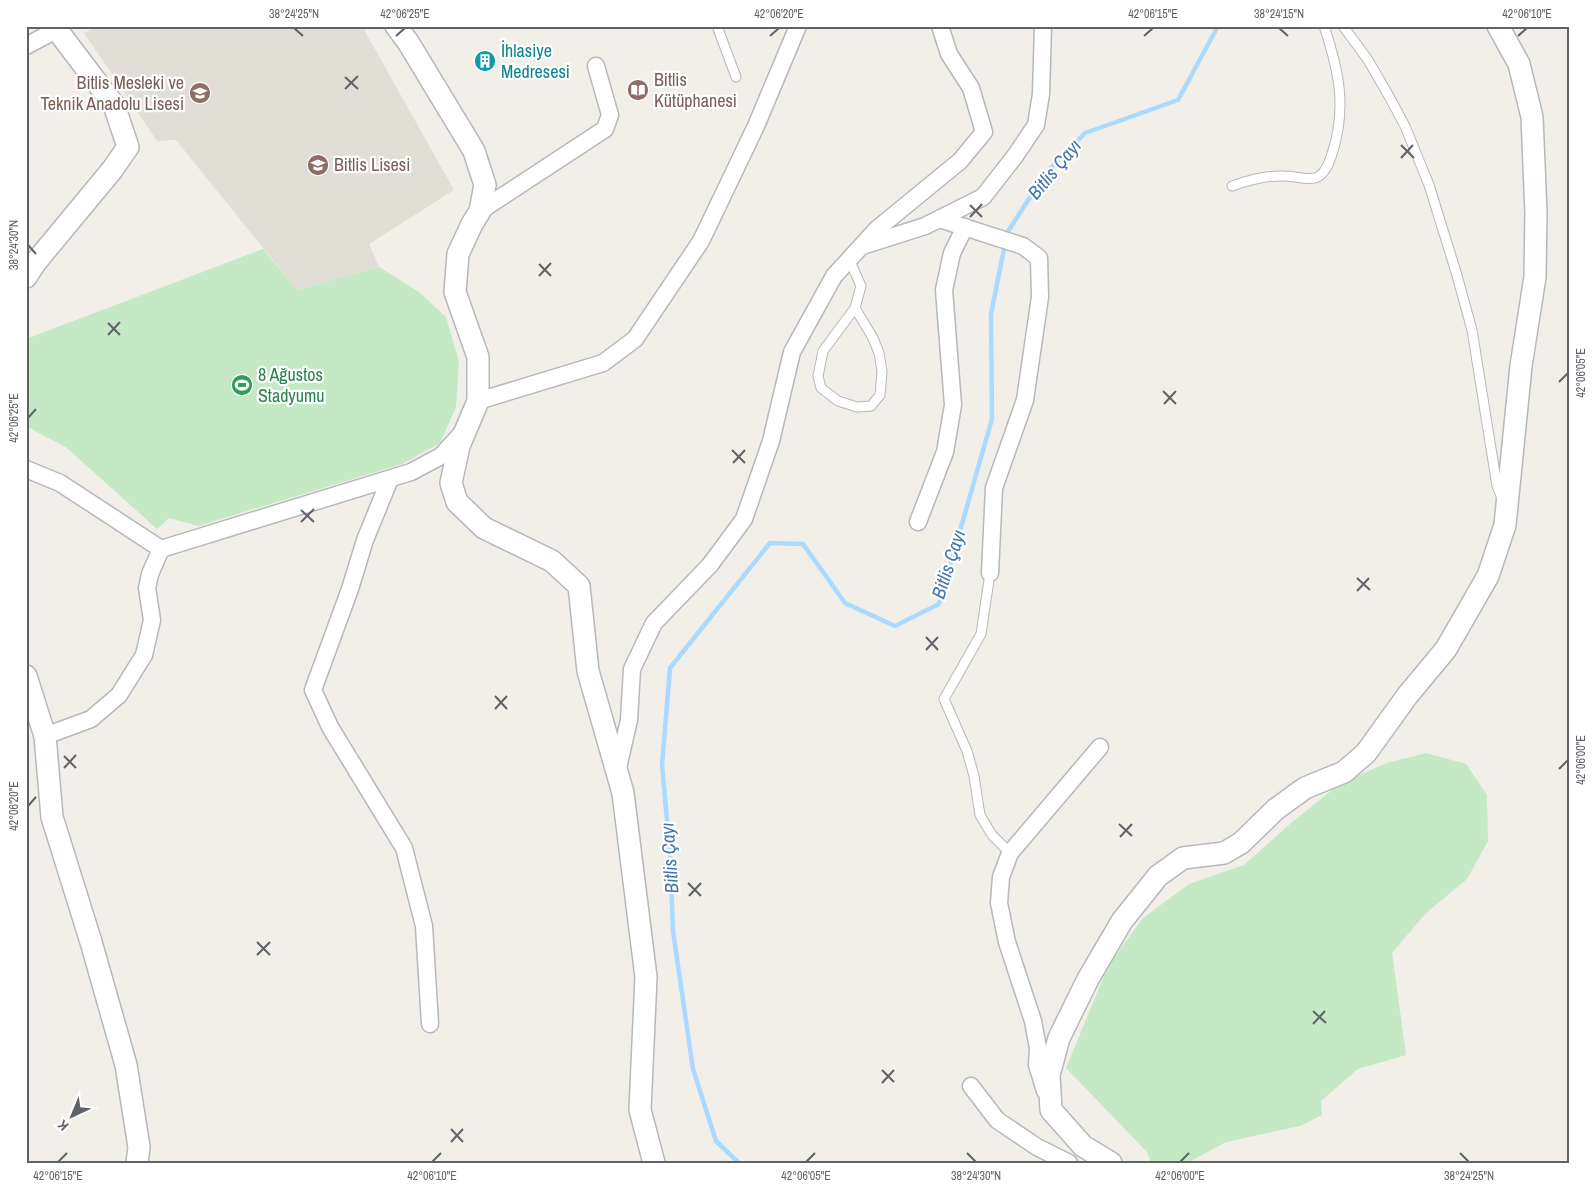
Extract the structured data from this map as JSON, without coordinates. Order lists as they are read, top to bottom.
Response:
{
  "water": ["Bitlis Çayı"],
  "places": {
    "building": ["İhlasiye Medresesi"],
    "library": ["Bitlis Kütüphanesi"],
    "school or university": ["Bitlis Mesleki ve Teknik Anadolu Lisesi", "Bitlis Lisesi"],
    "sports": ["8 Ağustos Stadyumu"]
  },
  "north": "bottom left",
  "coordinates": [
    "38°24'25\"N",
    "42°06'25\"E",
    "42°06'20\"E",
    "42°06'15\"E",
    "38°24'15\"N",
    "42°06'10\"E",
    "38°24'30\"N",
    "42°06'05\"E",
    "42°06'00\"E"
  ]
}
